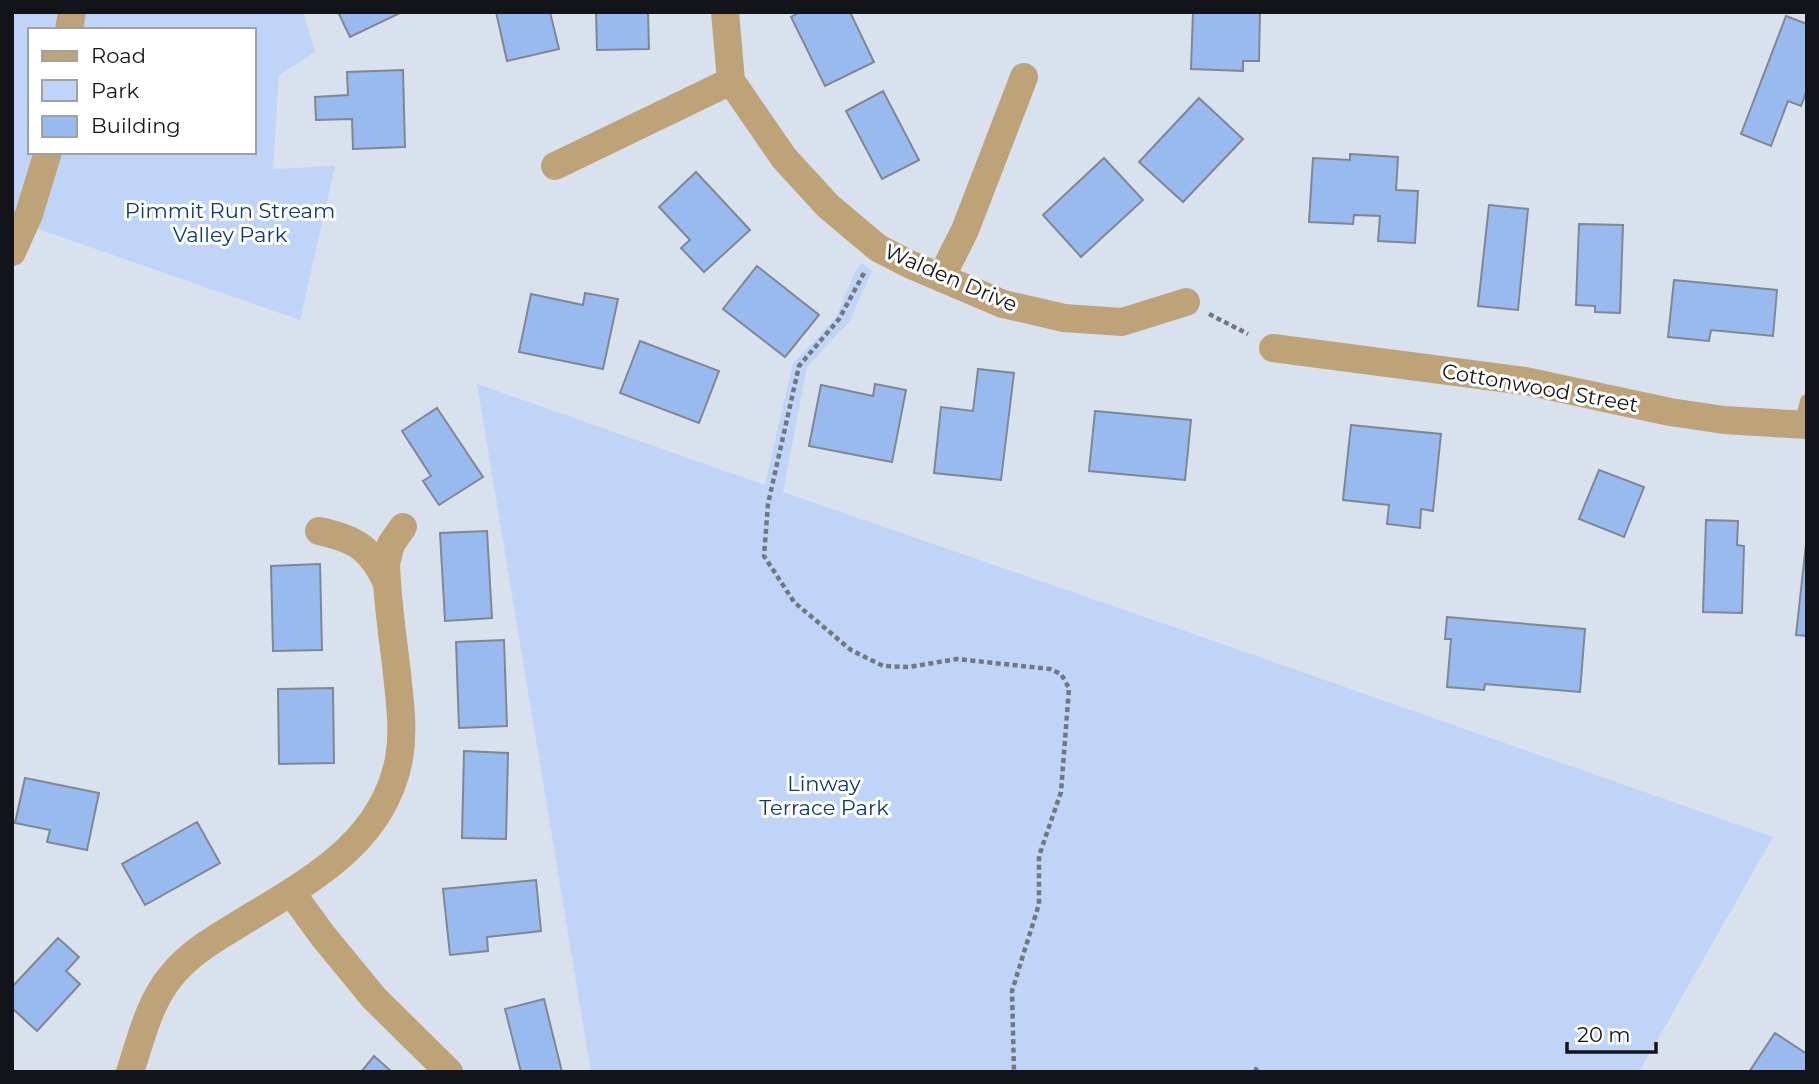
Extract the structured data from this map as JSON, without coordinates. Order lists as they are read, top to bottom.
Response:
{
  "streets": {
    "street": ["Walden Drive", "Cottonwood Street"]
  },
  "parks": ["Pimmit Run Stream Valley Park", "Linway Terrace Park"],
  "legend": ["Road", "Park", "Building"],
  "scale_bar": "20 m"
}
